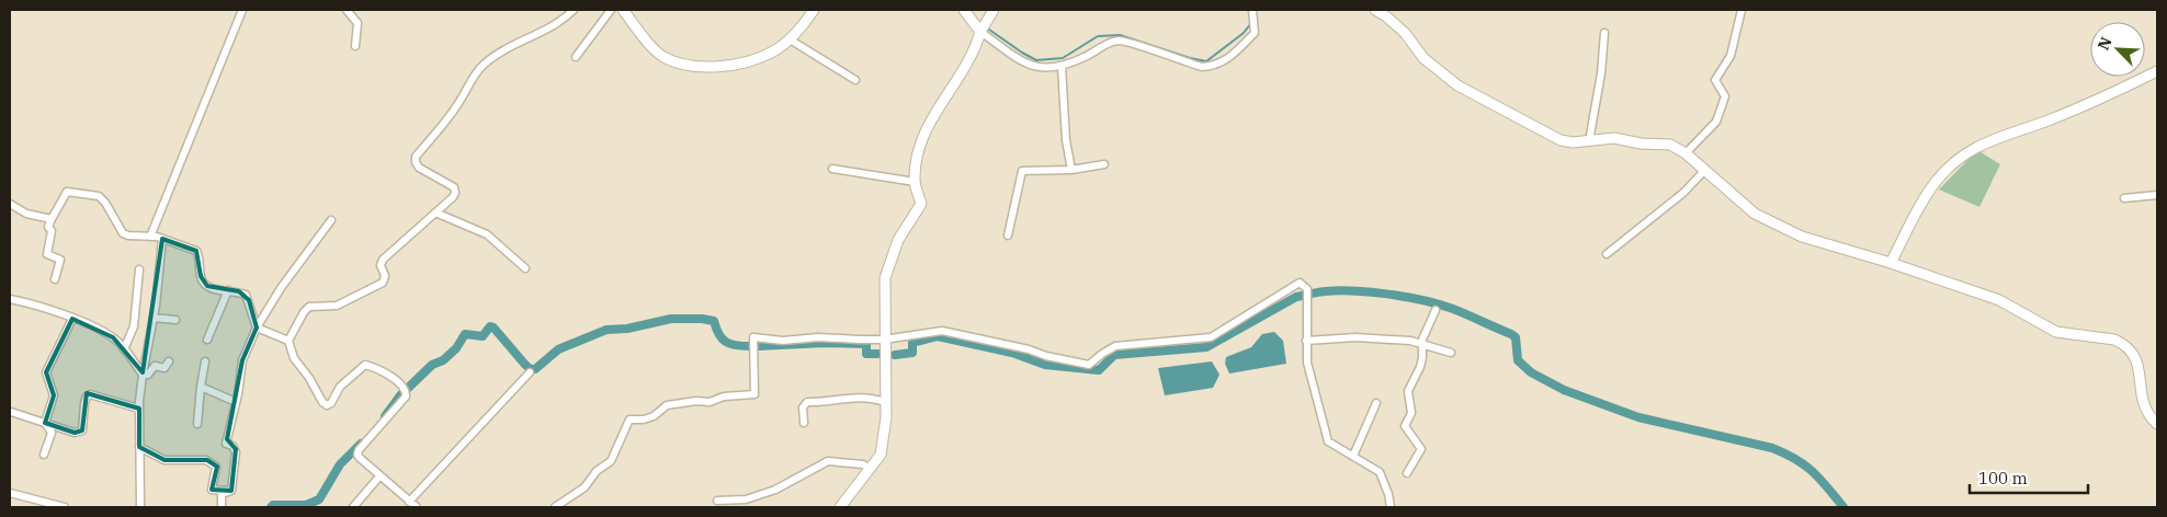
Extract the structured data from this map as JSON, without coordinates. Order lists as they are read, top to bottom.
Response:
{
  "scale_bar": "100 m",
  "north": "top left"
}
